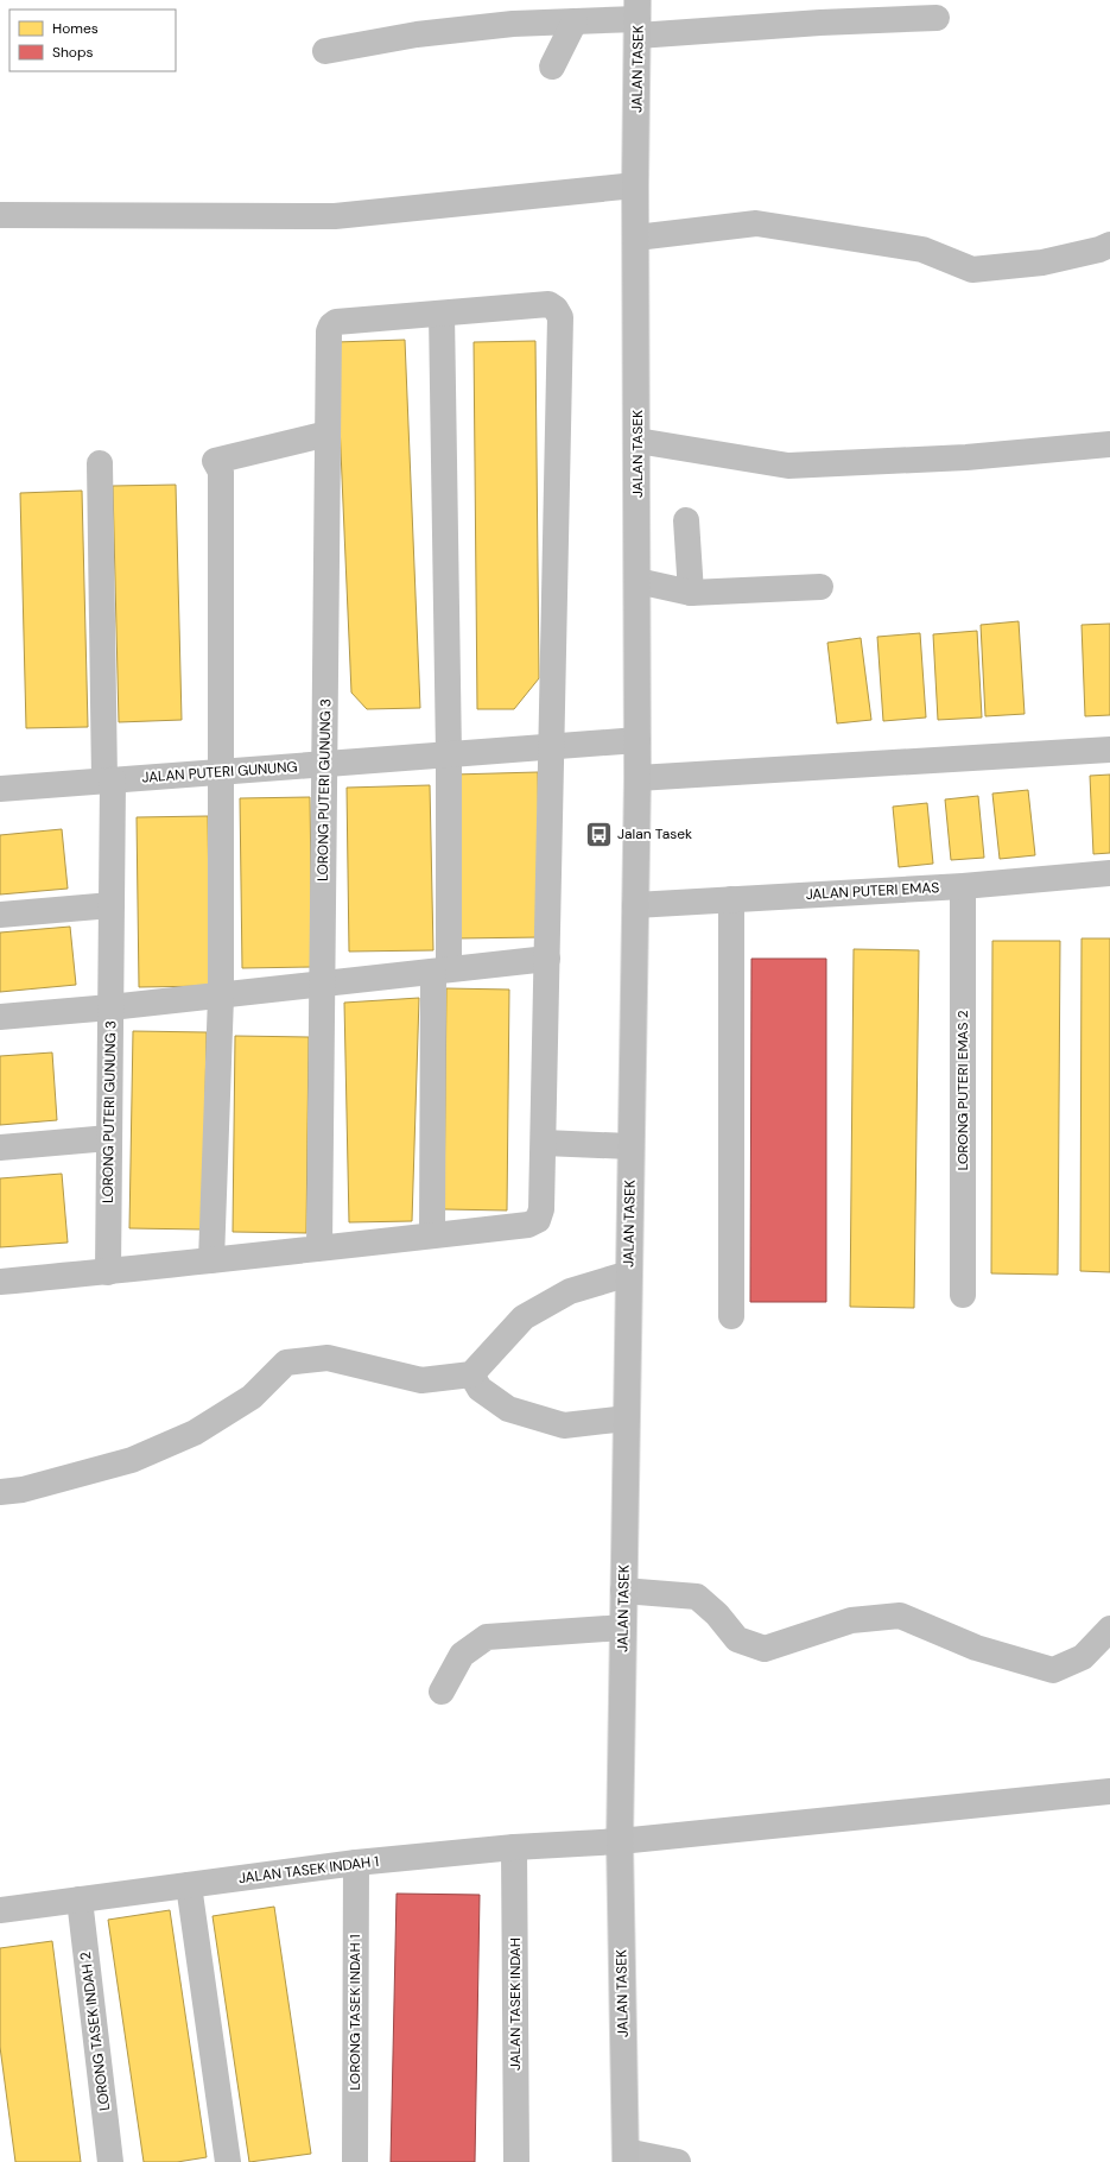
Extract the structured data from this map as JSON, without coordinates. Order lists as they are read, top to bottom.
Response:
{
  "streets": {
    "main road": ["JALAN TASEK"],
    "street": [
      "JALAN PUTERI GUNUNG",
      "LORONG PUTERI GUNUNG 3",
      "JALAN PUTERI EMAS",
      "LORONG PUTERI EMAS 2",
      "JALAN TASEK INDAH 1",
      "JALAN TASEK INDAH",
      "LORONG TASEK INDAH 1",
      "LORONG TASEK INDAH 2"
    ]
  },
  "crossings": [
    ["JALAN TASEK", "JALAN PUTERI GUNUNG"],
    ["JALAN TASEK", "JALAN PUTERI EMAS"],
    ["JALAN TASEK", "JALAN TASEK INDAH 1"],
    ["JALAN PUTERI GUNUNG", "LORONG PUTERI GUNUNG 3"],
    ["JALAN PUTERI EMAS", "LORONG PUTERI EMAS 2"],
    ["JALAN TASEK INDAH 1", "JALAN TASEK INDAH"],
    ["JALAN TASEK INDAH 1", "LORONG TASEK INDAH 1"],
    ["JALAN TASEK INDAH 1", "LORONG TASEK INDAH 2"]
  ],
  "places": {
    "bus stop": ["Jalan Tasek"]
  },
  "legend": ["Homes", "Shops"]
}
